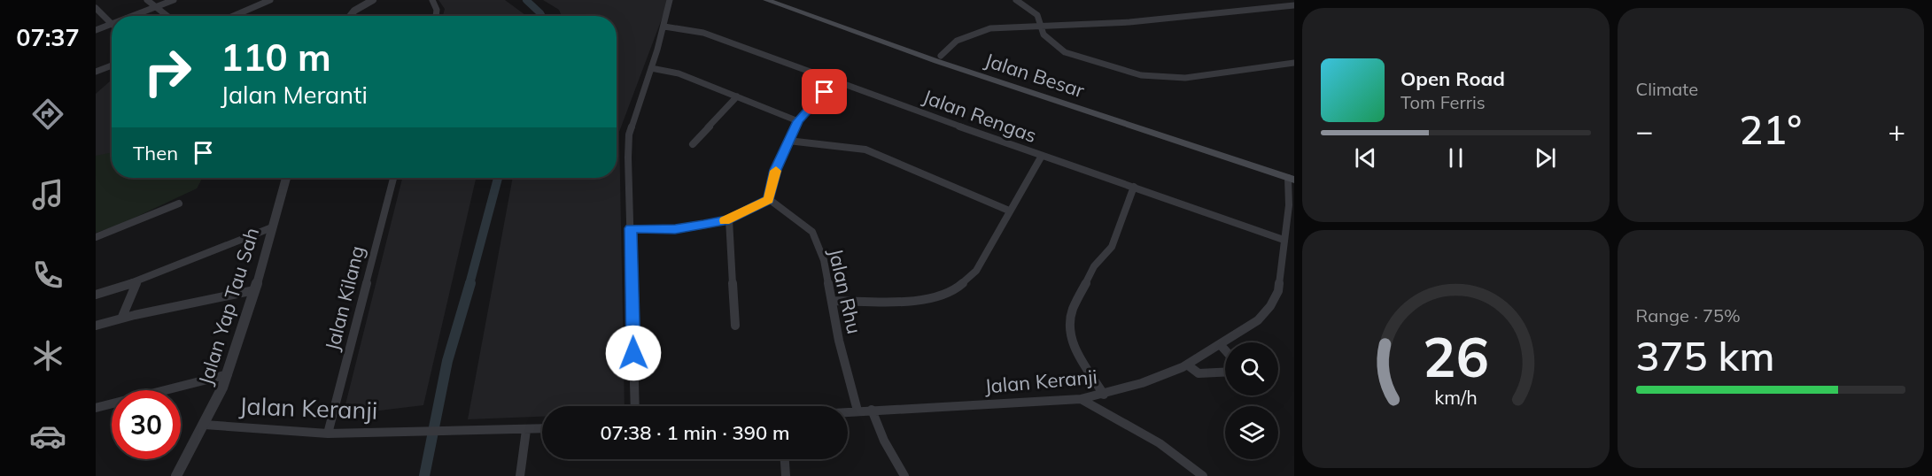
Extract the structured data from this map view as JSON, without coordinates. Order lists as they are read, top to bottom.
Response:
{
  "streets": {
    "main road": ["Jalan Besar"],
    "street": [
      "Jalan Rengas",
      "Jalan Rhu",
      "Jalan Kilang",
      "Jalan Yap Tau Sah",
      "Jalan Keranji"
    ]
  },
  "crossings": [
    ["Jalan Besar", "Jalan Keranji"],
    ["Jalan Rengas", "Jalan Keranji"],
    ["Jalan Rhu", "Jalan Keranji"],
    ["Jalan Kilang", "Jalan Keranji"],
    ["Jalan Yap Tau Sah", "Jalan Keranji"]
  ],
  "page": {
    "tabs": "07:37",
    "tile": [
      "Climate",
      ["Range · 75%", "375 km"]
    ],
    "turn": ["110 m", "Jalan Meranti"],
    "song": ["Open Road", "Tom Ferris"],
    "heat": ["−", "21°", "+"],
    "then": "Then",
    "limit": "30",
    "trip": "07:38 · 1 min · 390 m",
    "gauge": ["26", "km/h"]
  }
}
